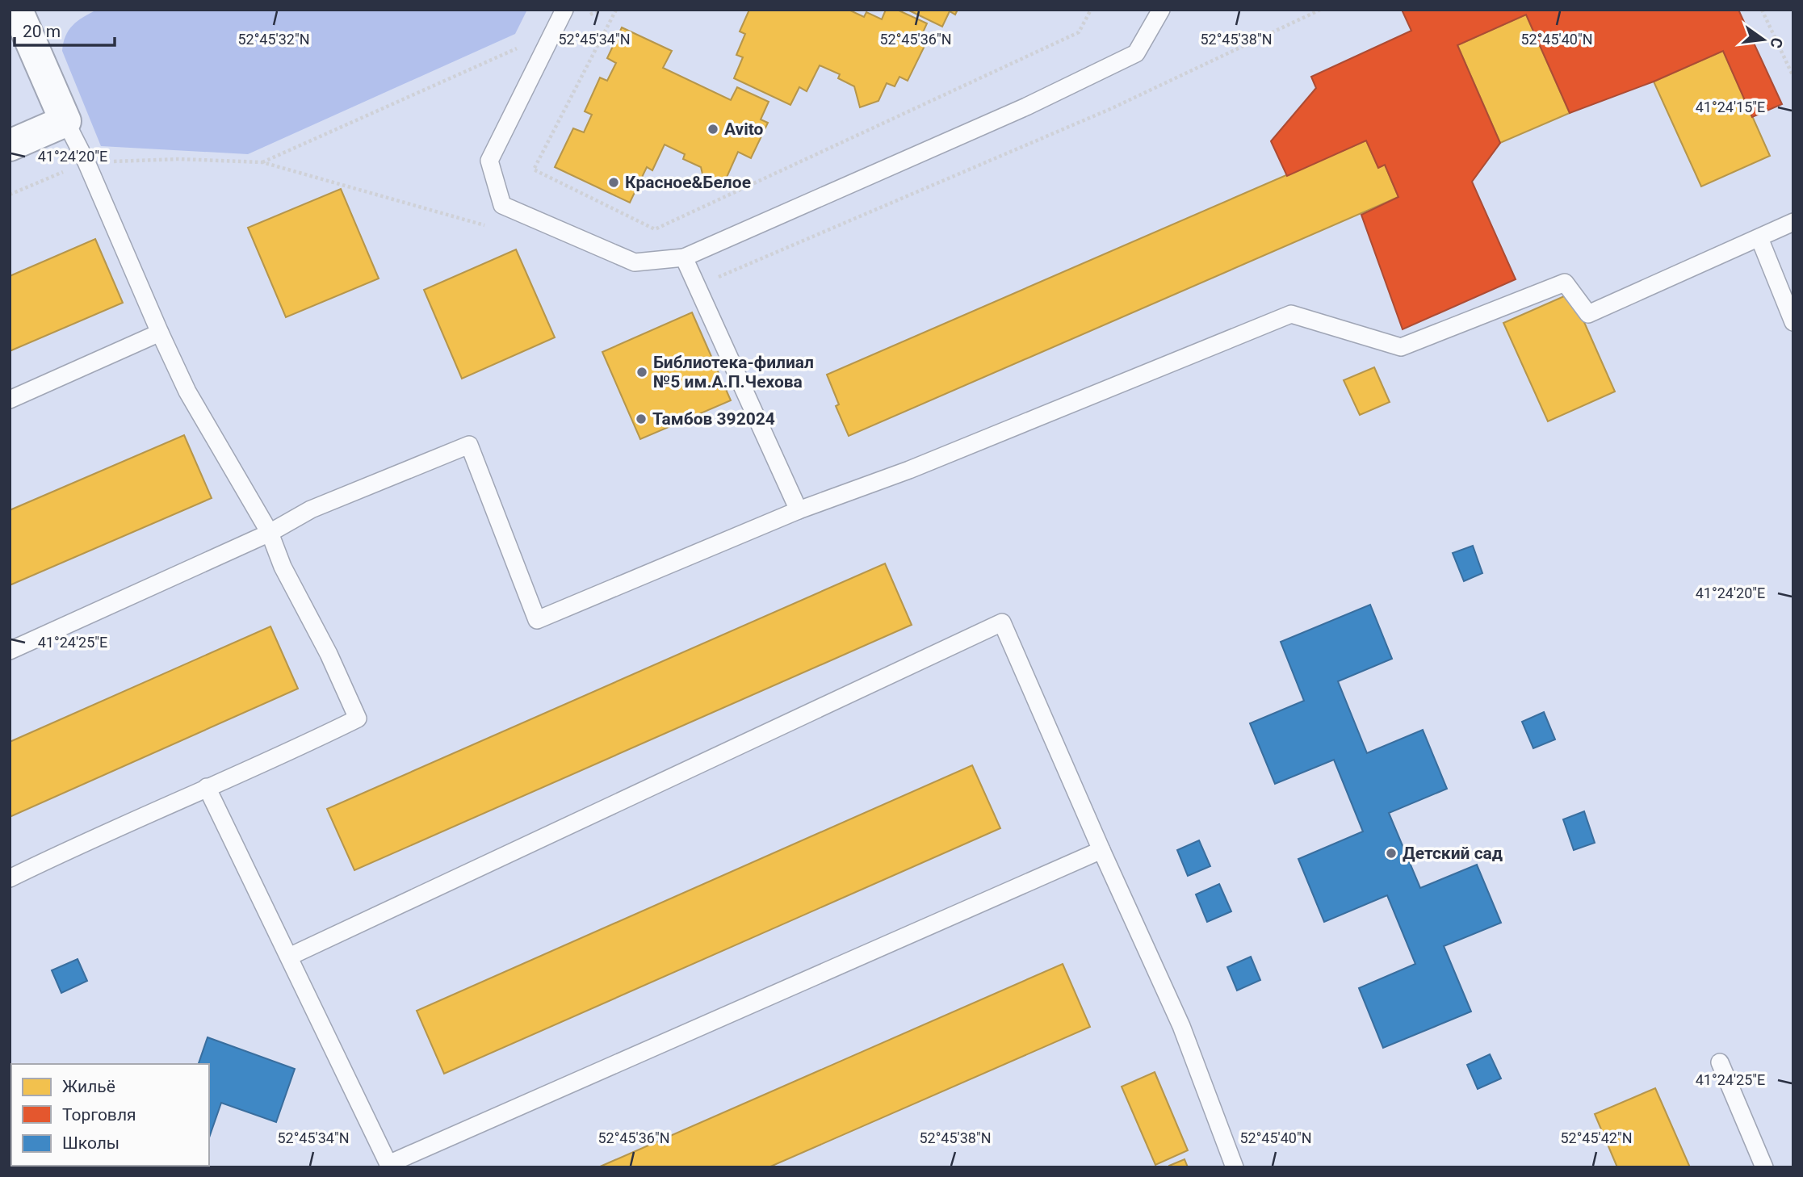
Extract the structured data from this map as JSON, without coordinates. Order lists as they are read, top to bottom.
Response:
{
  "places": [
    "Avito",
    "Красное&Белое",
    "Библиотека-филиал №5 им.А.П.Чехова",
    "Тамбов 392024",
    "Детский сад"
  ],
  "legend": ["Жильё", "Торговля", "Школы"],
  "scale_bar": "20 m",
  "north": "right",
  "coordinates": [
    "52°45'34\"N",
    "52°45'36\"N",
    "52°45'38\"N",
    "52°45'40\"N",
    "52°45'32\"N",
    "41°24'15\"E",
    "41°24'20\"E",
    "41°24'25\"E",
    "52°45'42\"N"
  ]
}
